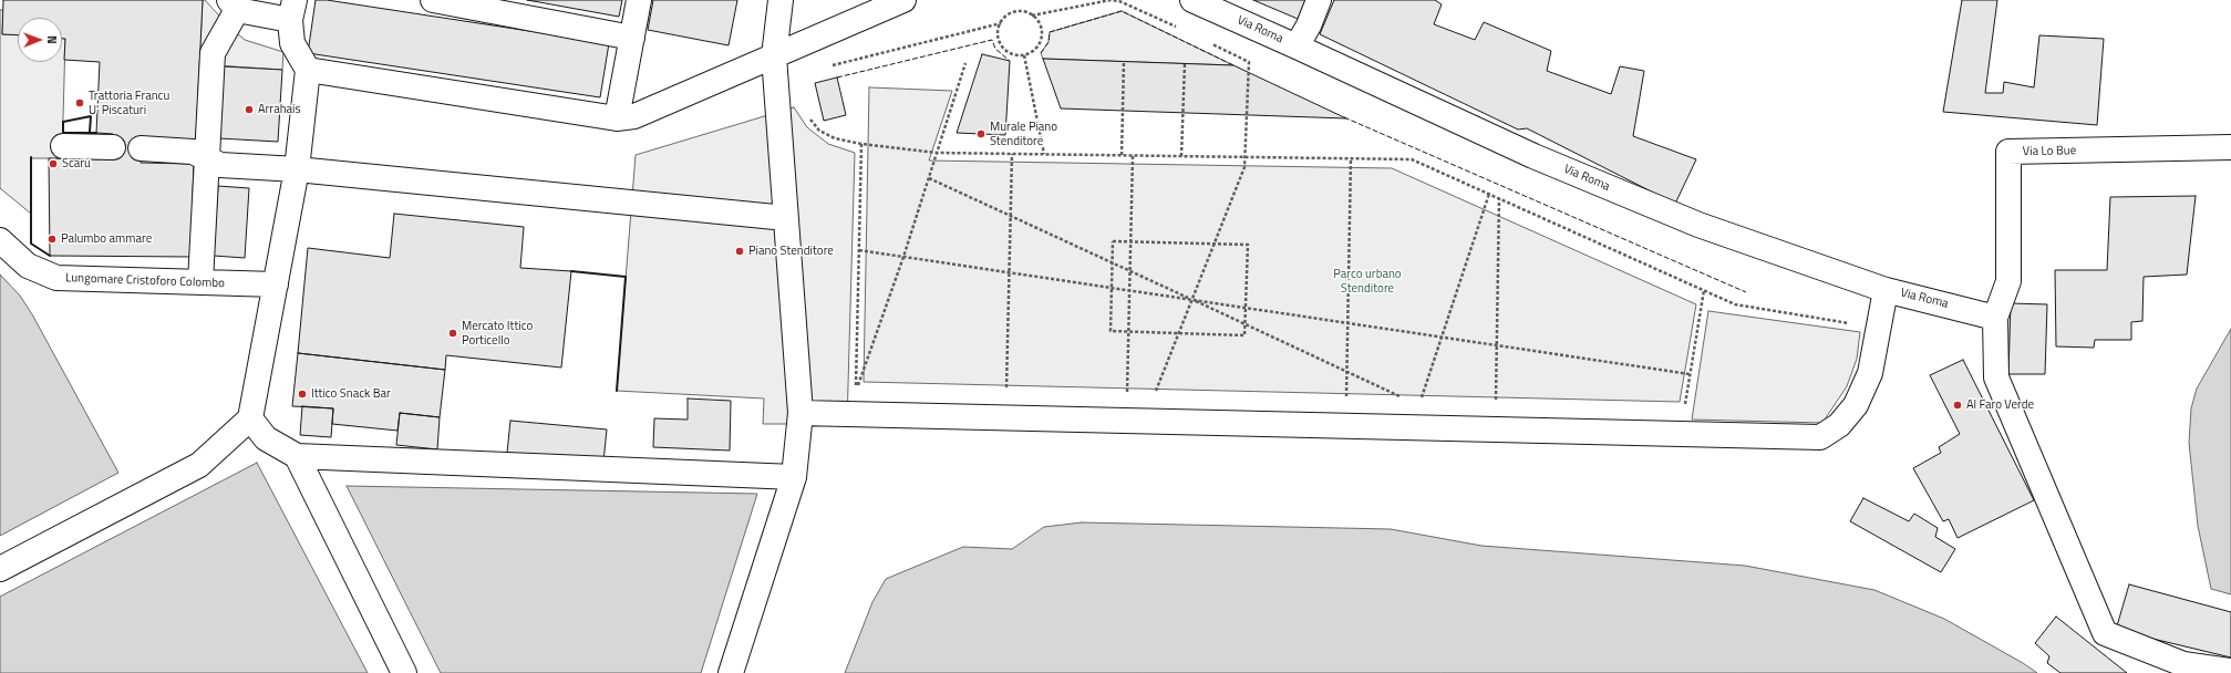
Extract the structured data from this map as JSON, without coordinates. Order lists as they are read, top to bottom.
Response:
{
  "streets": {
    "street": ["Via Roma", "Via Lo Bue", "Lungomare Cristoforo Colombo"]
  },
  "crossings": [
    ["Via Roma", "Via Lo Bue"]
  ],
  "parks": ["Parco urbano Stenditore"],
  "places": [
    "Trattoria Francu U' Piscaturi",
    "Arrahais",
    "Murale Piano Stenditore",
    "Scaru",
    "Palumbo ammare",
    "Piano Stenditore",
    "Mercato Ittico Porticello",
    "Ittico Snack Bar",
    "Al Faro Verde"
  ],
  "north": "right"
}
